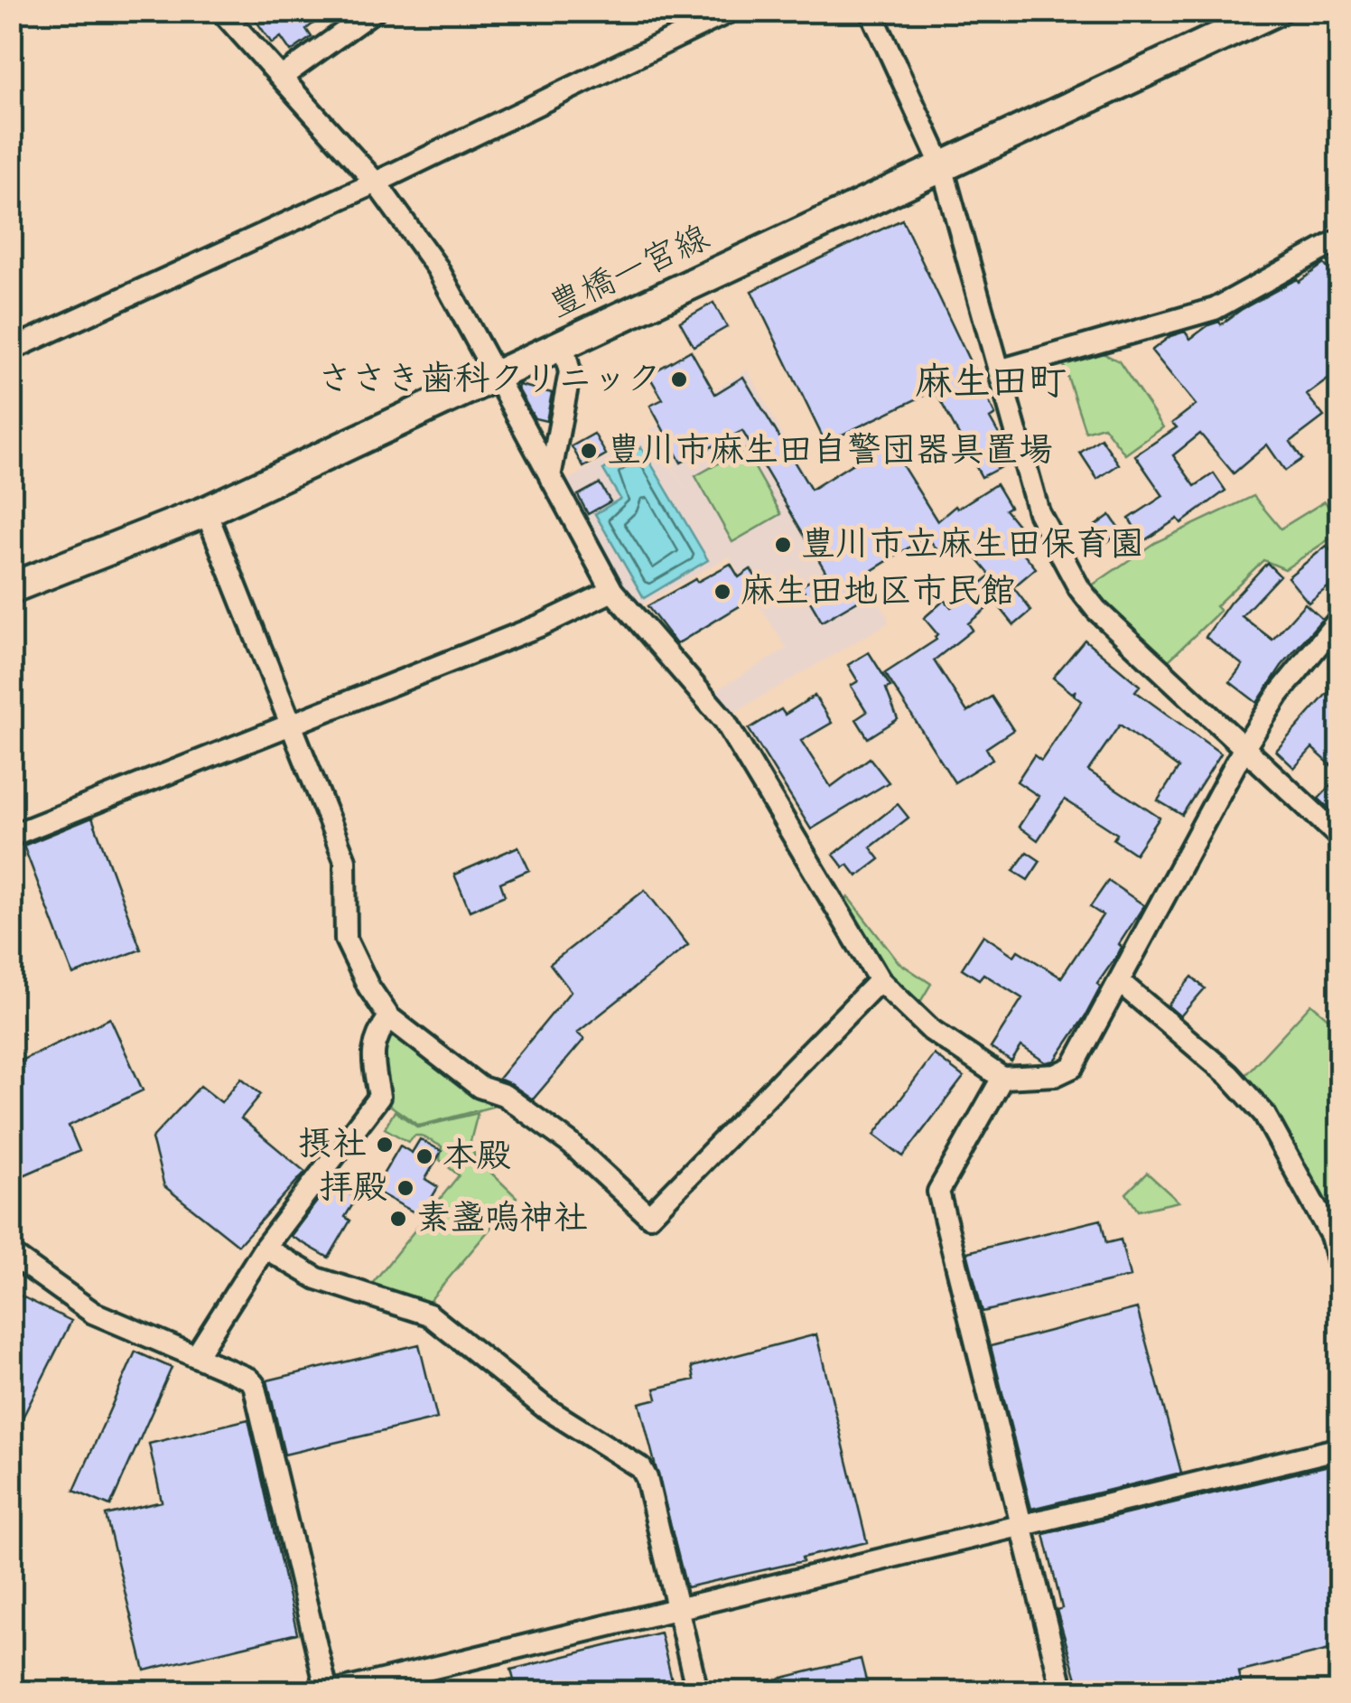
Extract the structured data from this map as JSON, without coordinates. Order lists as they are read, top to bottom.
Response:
{
  "streets": {
    "main road": ["豊橋一宮線"]
  },
  "districts": ["麻生田町"],
  "places": [
    "ささき歯科クリニック",
    "豊川市麻生田自警団器具置場",
    "豊川市立麻生田保育園",
    "麻生田地区市民館",
    "摂社",
    "本殿",
    "拝殿",
    "素盞嗚神社"
  ]
}
